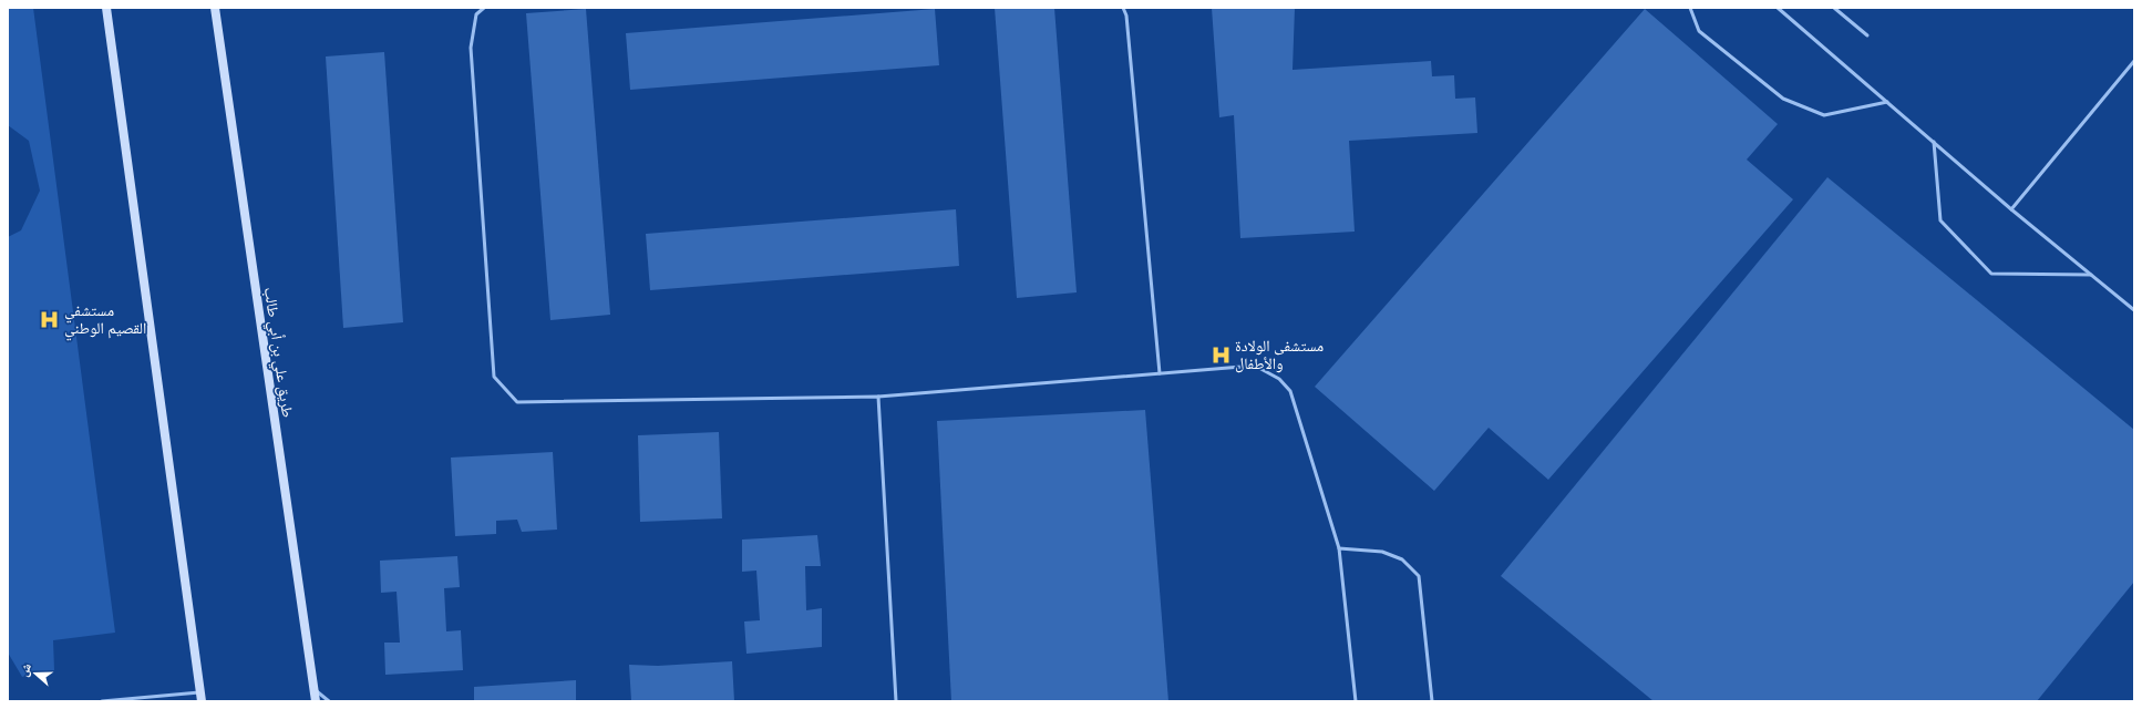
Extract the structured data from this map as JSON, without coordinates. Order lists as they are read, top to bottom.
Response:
{
  "streets": {
    "main road": ["طريق علي بن أبي طالب"]
  },
  "places": {
    "hospital": ["مستشفي القصيم الوطني", "مستشفى الولادة والأطفال"]
  },
  "north": "left"
}
